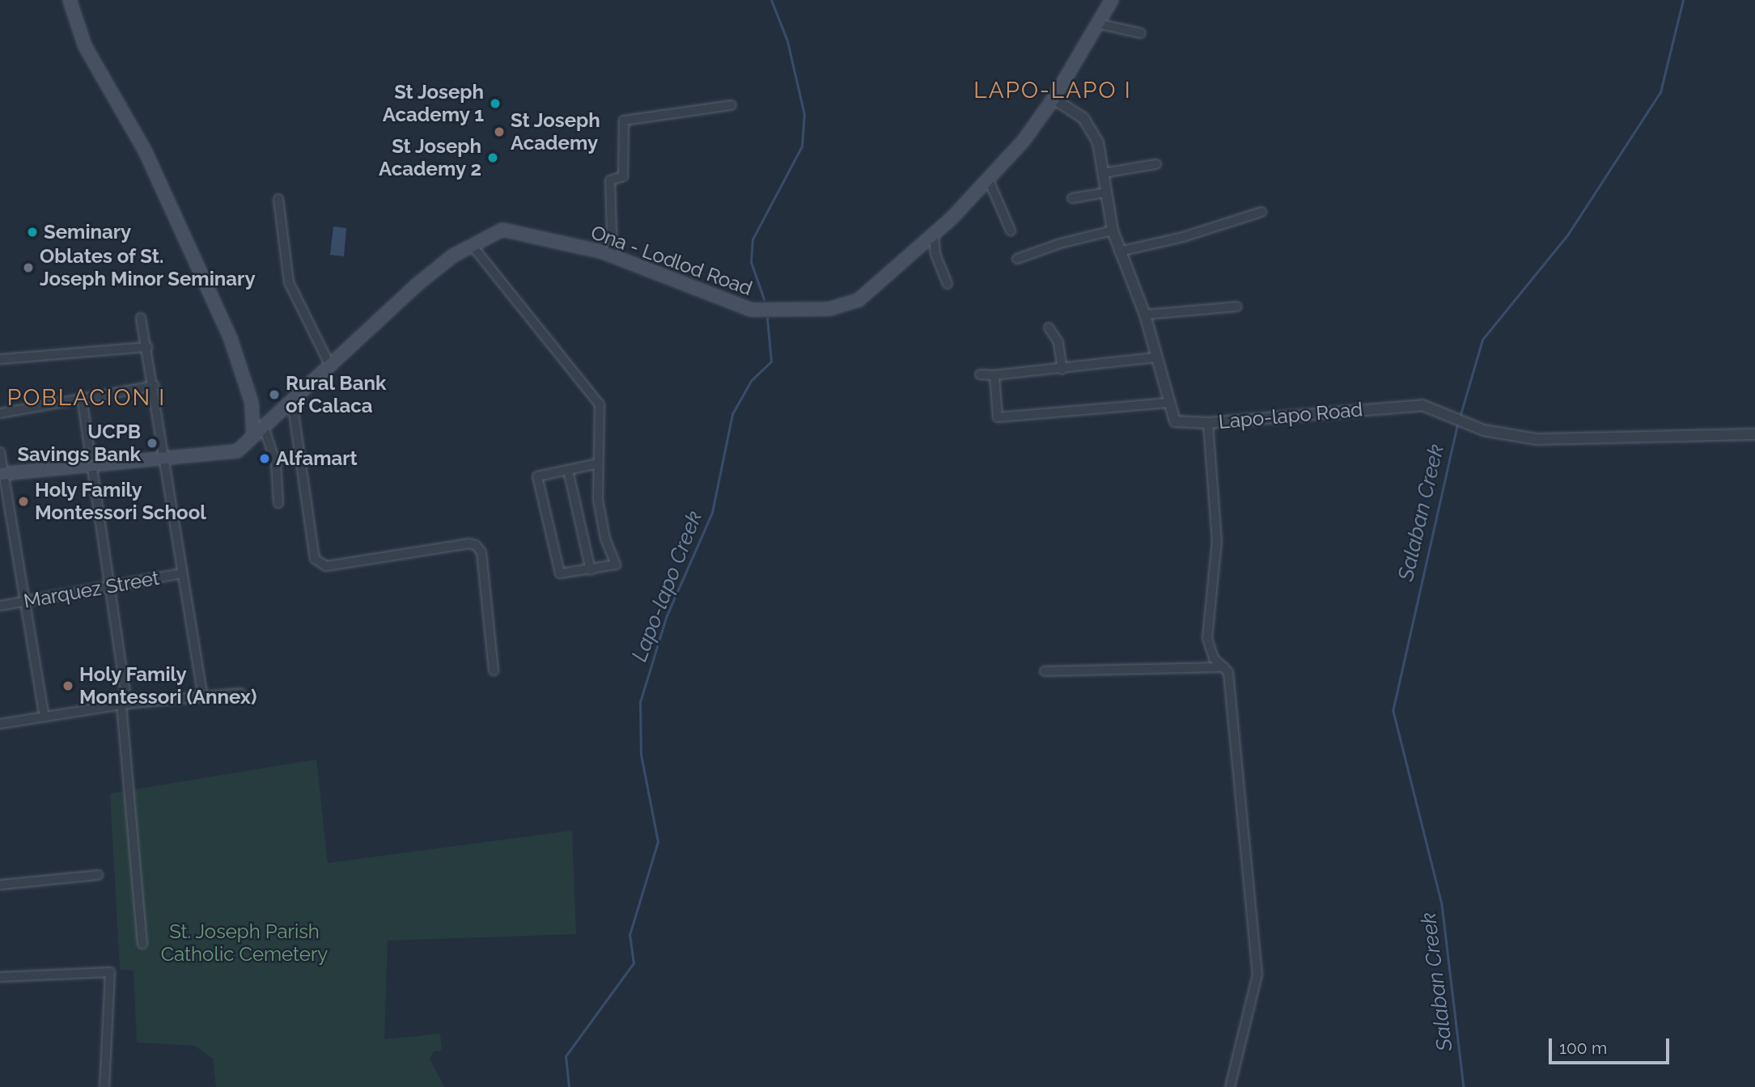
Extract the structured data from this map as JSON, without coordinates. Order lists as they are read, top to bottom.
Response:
{
  "streets": {
    "main road": ["Ona - Lodlod Road"],
    "street": ["Lapo-lapo Road", "Marquez Street"]
  },
  "crossings": [
    ["Ona - Lodlod Road", "Lapo-lapo Road"]
  ],
  "districts": ["LAPO-LAPO I", "POBLACION I"],
  "water": ["Salaban Creek", "Lapo-lapo Creek"],
  "parks": ["St. Joseph Parish Catholic Cemetery"],
  "places": [
    "St Joseph Academy 1",
    "St Joseph Academy",
    "St Joseph Academy 2",
    "Seminary",
    "Oblates of St. Joseph Minor Seminary",
    "Rural Bank of Calaca",
    "UCPB Savings Bank",
    "Alfamart",
    "Holy Family Montessori School",
    "Holy Family Montessori (Annex)"
  ],
  "scale_bar": "100 m"
}
